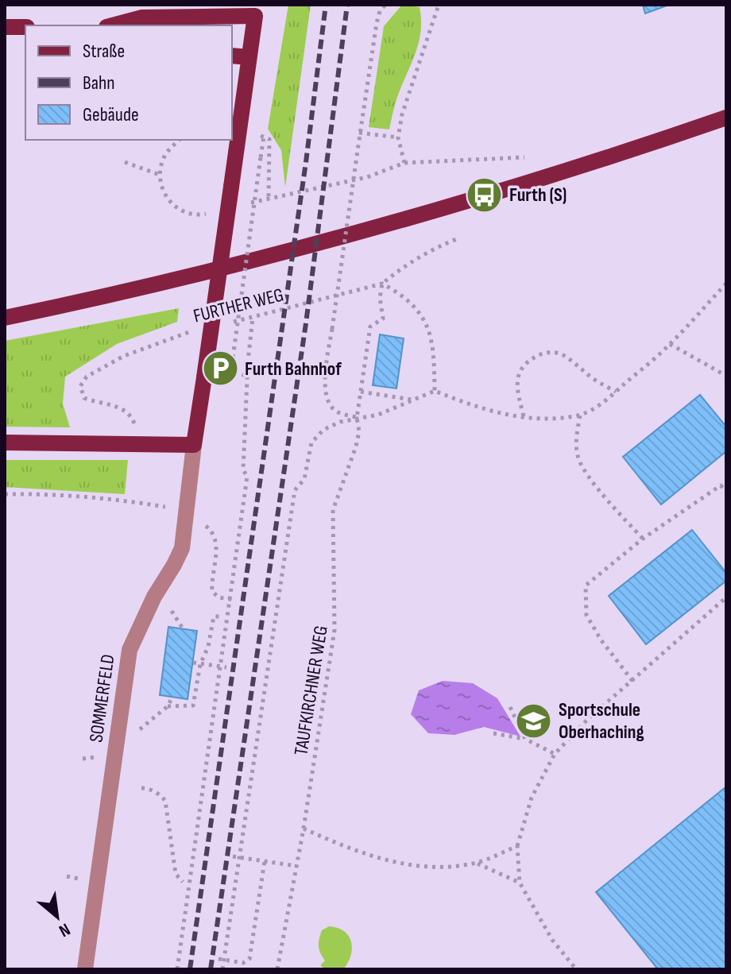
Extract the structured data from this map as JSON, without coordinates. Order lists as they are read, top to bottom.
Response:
{
  "streets": {
    "street": ["SOMMERFELD"],
    "path": ["FURTHER WEG", "TAUFKIRCHNER WEG"]
  },
  "crossings": [
    ["FURTHER WEG", "TAUFKIRCHNER WEG"]
  ],
  "places": {
    "bus stop": ["Furth (S)"],
    "parking": ["Furth Bahnhof"],
    "school or university": ["Sportschule Oberhaching"]
  },
  "legend": ["Straße", "Bahn", "Gebäude"],
  "north": "bottom right"
}
